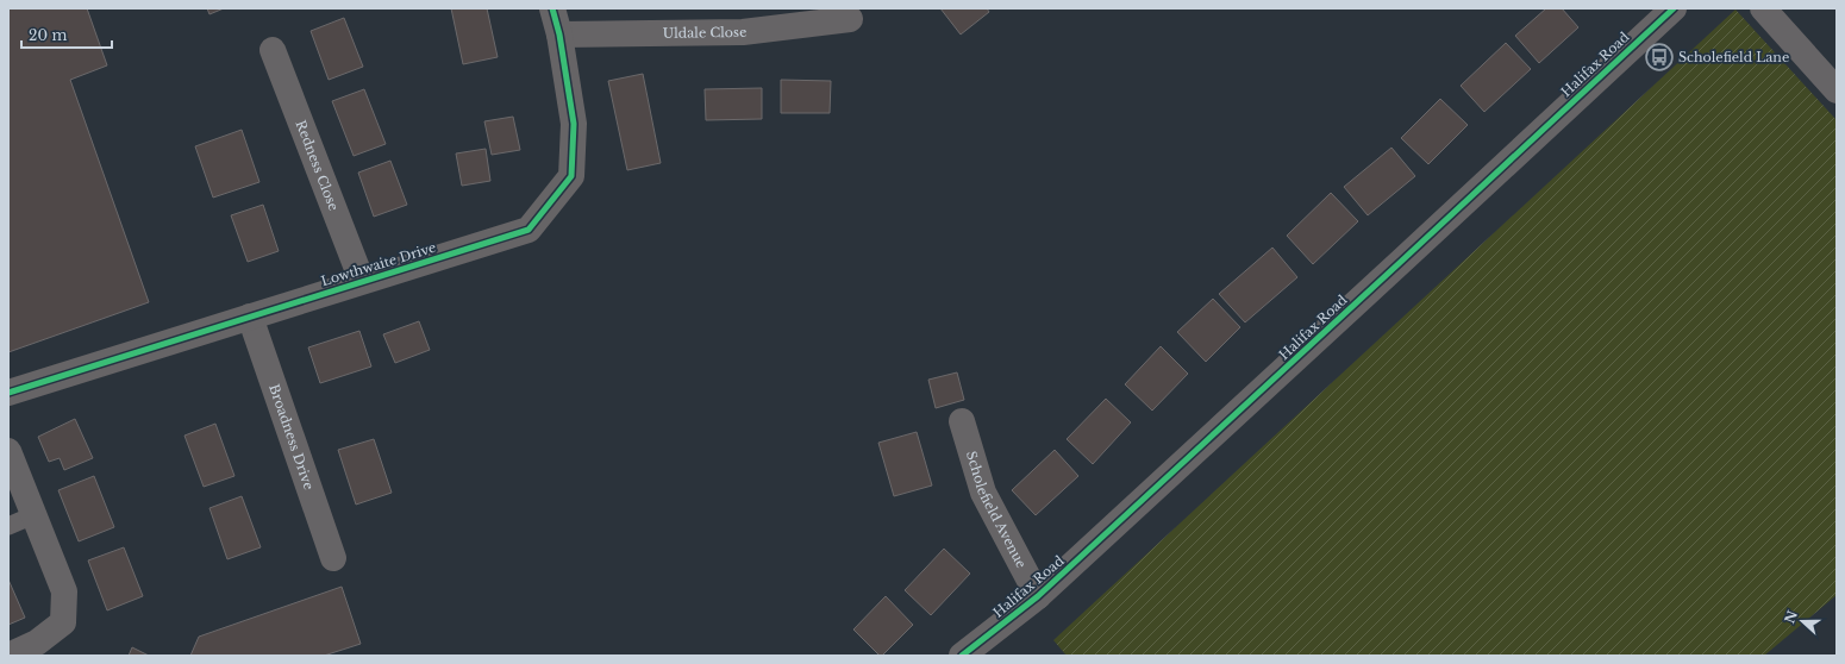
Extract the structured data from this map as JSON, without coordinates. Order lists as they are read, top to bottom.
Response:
{
  "streets": {
    "street": [
      "Uldale Close",
      "Halifax Road",
      "Redness Close",
      "Lowthwaite Drive",
      "Broadness Drive",
      "Scholefield Avenue"
    ]
  },
  "crossings": [
    ["Uldale Close", "Lowthwaite Drive"],
    ["Halifax Road", "Scholefield Avenue"],
    ["Redness Close", "Lowthwaite Drive"],
    ["Lowthwaite Drive", "Broadness Drive"]
  ],
  "places": {
    "bus stop": ["Scholefield Lane"]
  },
  "scale_bar": "20 m",
  "north": "left"
}
